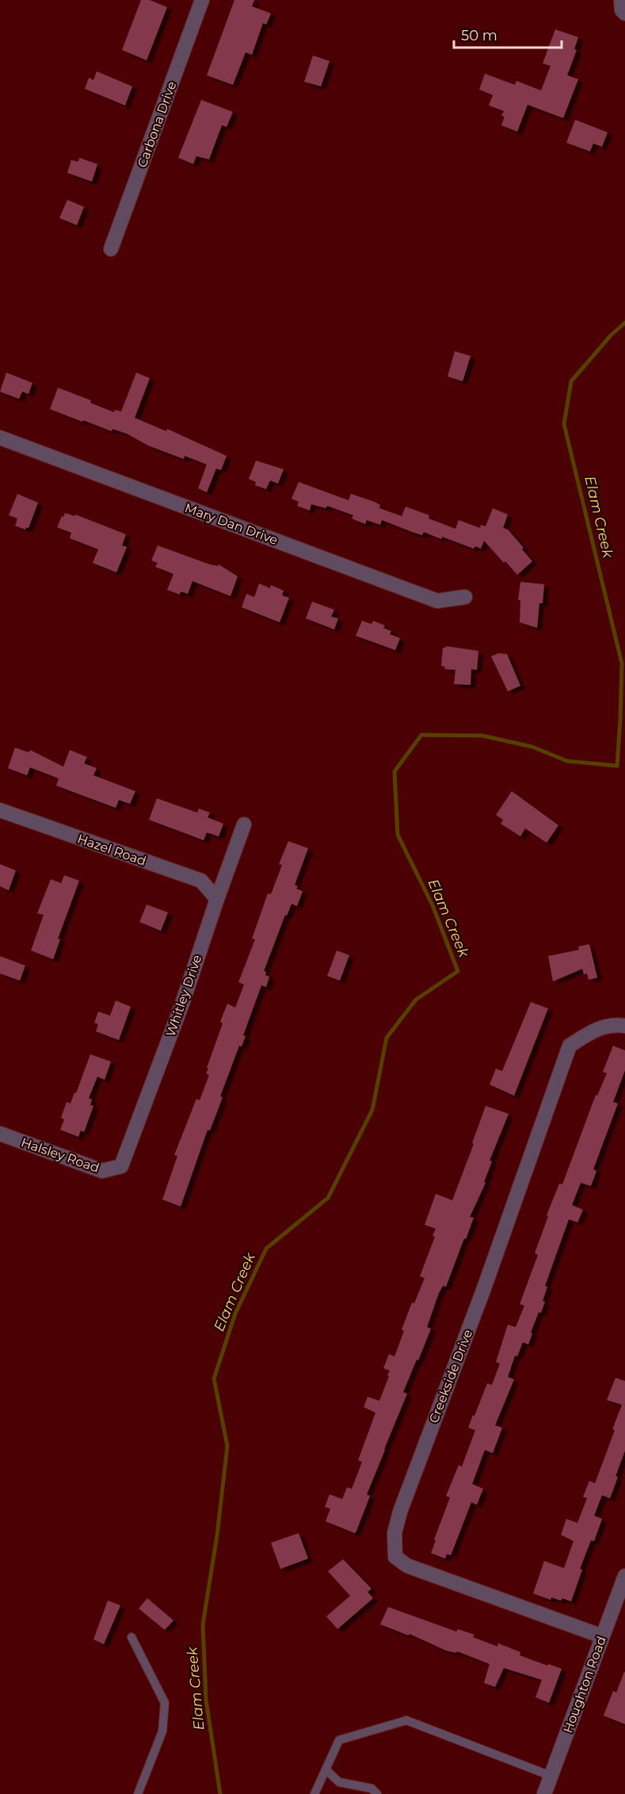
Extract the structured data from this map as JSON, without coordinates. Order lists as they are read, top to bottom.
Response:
{
  "streets": {
    "street": [
      "Carbona Drive",
      "Mary Dan Drive",
      "Hazel Road",
      "Whitley Drive",
      "Halsley Road",
      "Creekside Drive",
      "Houghton Road"
    ]
  },
  "crossings": [
    ["Hazel Road", "Whitley Drive"],
    ["Whitley Drive", "Halsley Road"],
    ["Creekside Drive", "Houghton Road"]
  ],
  "water": ["Elam Creek"],
  "scale_bar": "50 m"
}
